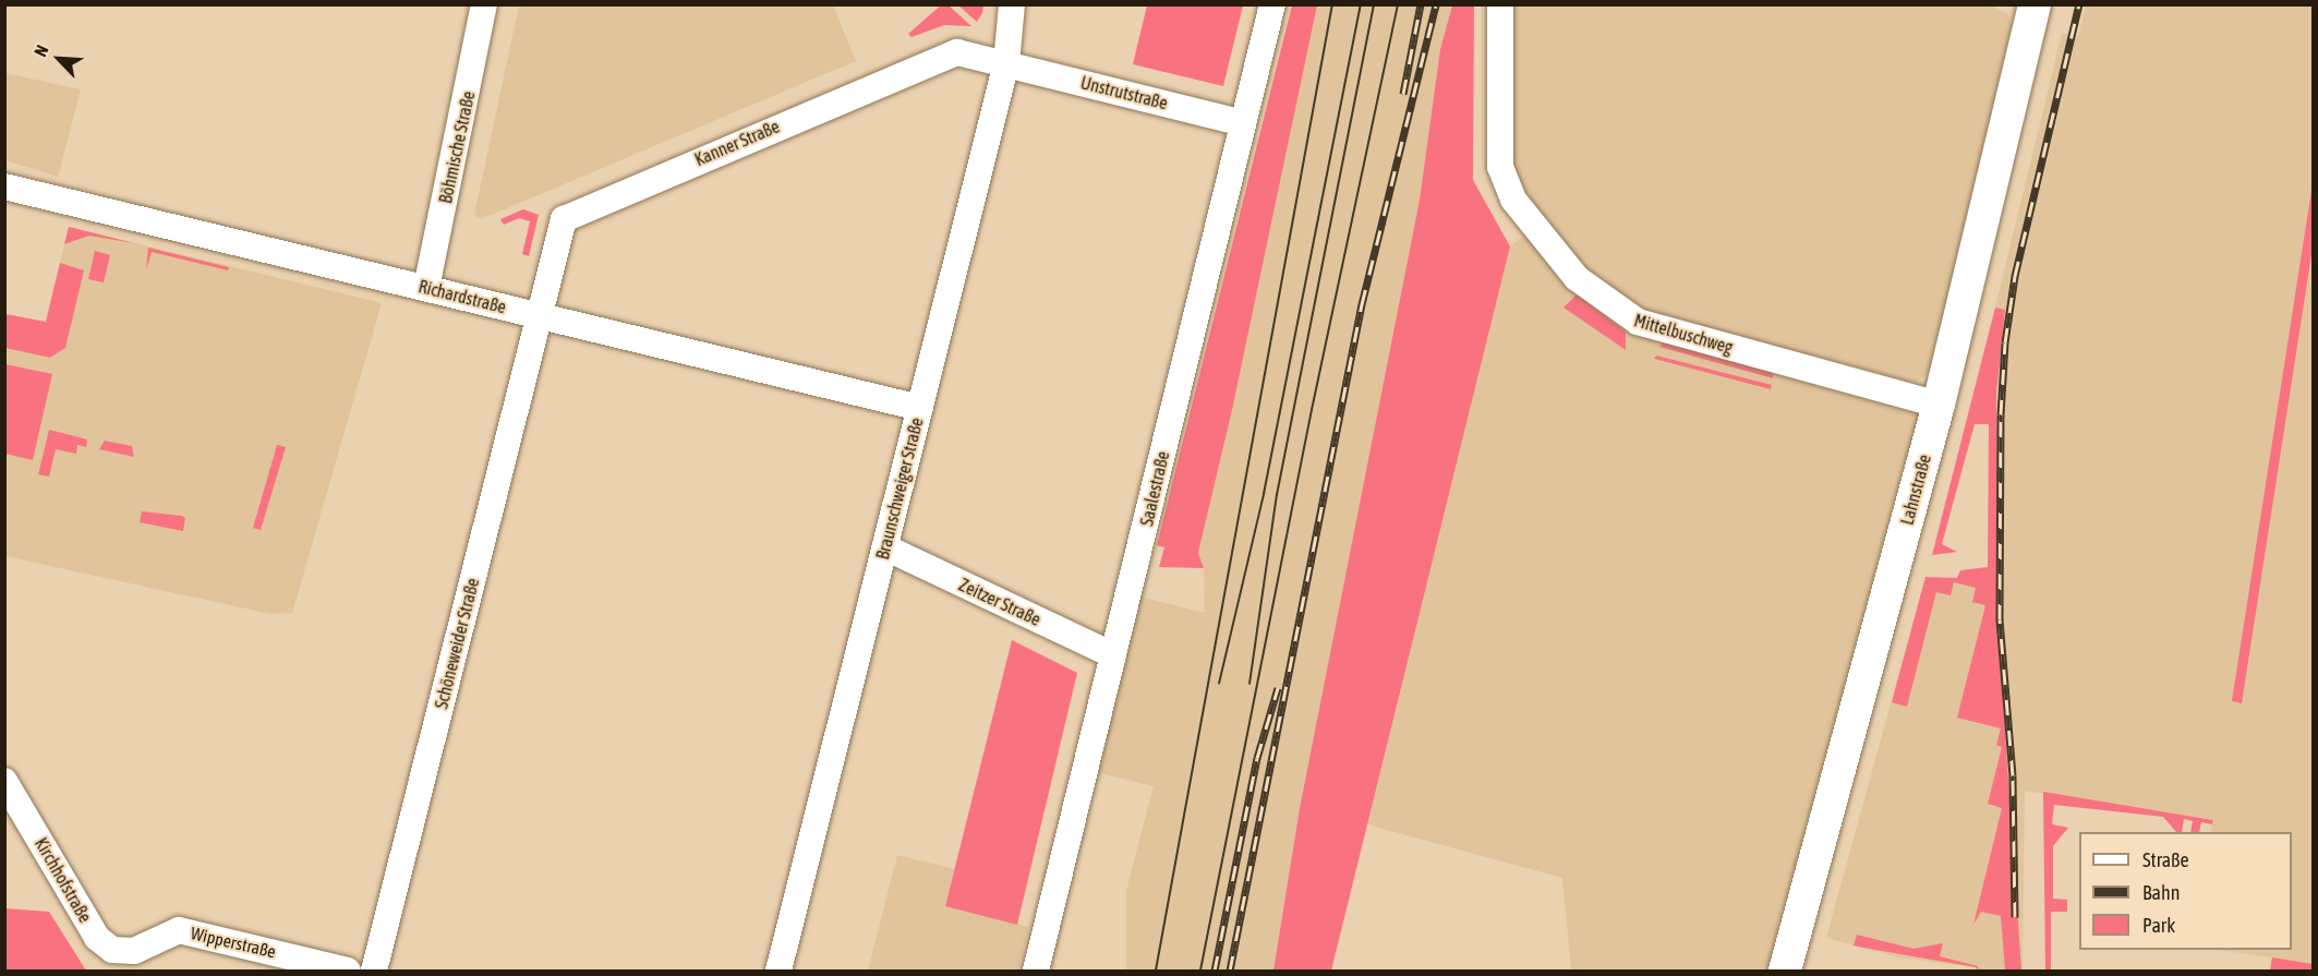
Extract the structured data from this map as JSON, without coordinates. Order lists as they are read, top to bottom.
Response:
{
  "streets": {
    "street": [
      "Unstrutstraße",
      "Kanner Straße",
      "Böhmische Straße",
      "Richardstraße",
      "Mittelbuschweg",
      "Braunschweiger Straße",
      "Saalestraße",
      "Lahnstraße",
      "Zeitzer Straße",
      "Schöneweider Straße",
      "Kirchhofstraße",
      "Wipperstraße"
    ]
  },
  "crossings": [
    ["Unstrutstraße", "Kanner Straße"],
    ["Unstrutstraße", "Braunschweiger Straße"],
    ["Unstrutstraße", "Saalestraße"],
    ["Kanner Straße", "Richardstraße"],
    ["Kanner Straße", "Braunschweiger Straße"],
    ["Kanner Straße", "Schöneweider Straße"],
    ["Böhmische Straße", "Richardstraße"],
    ["Richardstraße", "Braunschweiger Straße"],
    ["Richardstraße", "Schöneweider Straße"],
    ["Mittelbuschweg", "Lahnstraße"],
    ["Braunschweiger Straße", "Zeitzer Straße"],
    ["Saalestraße", "Zeitzer Straße"],
    ["Kirchhofstraße", "Wipperstraße"]
  ],
  "legend": ["Straße", "Bahn", "Park"],
  "north": "top left"
}
